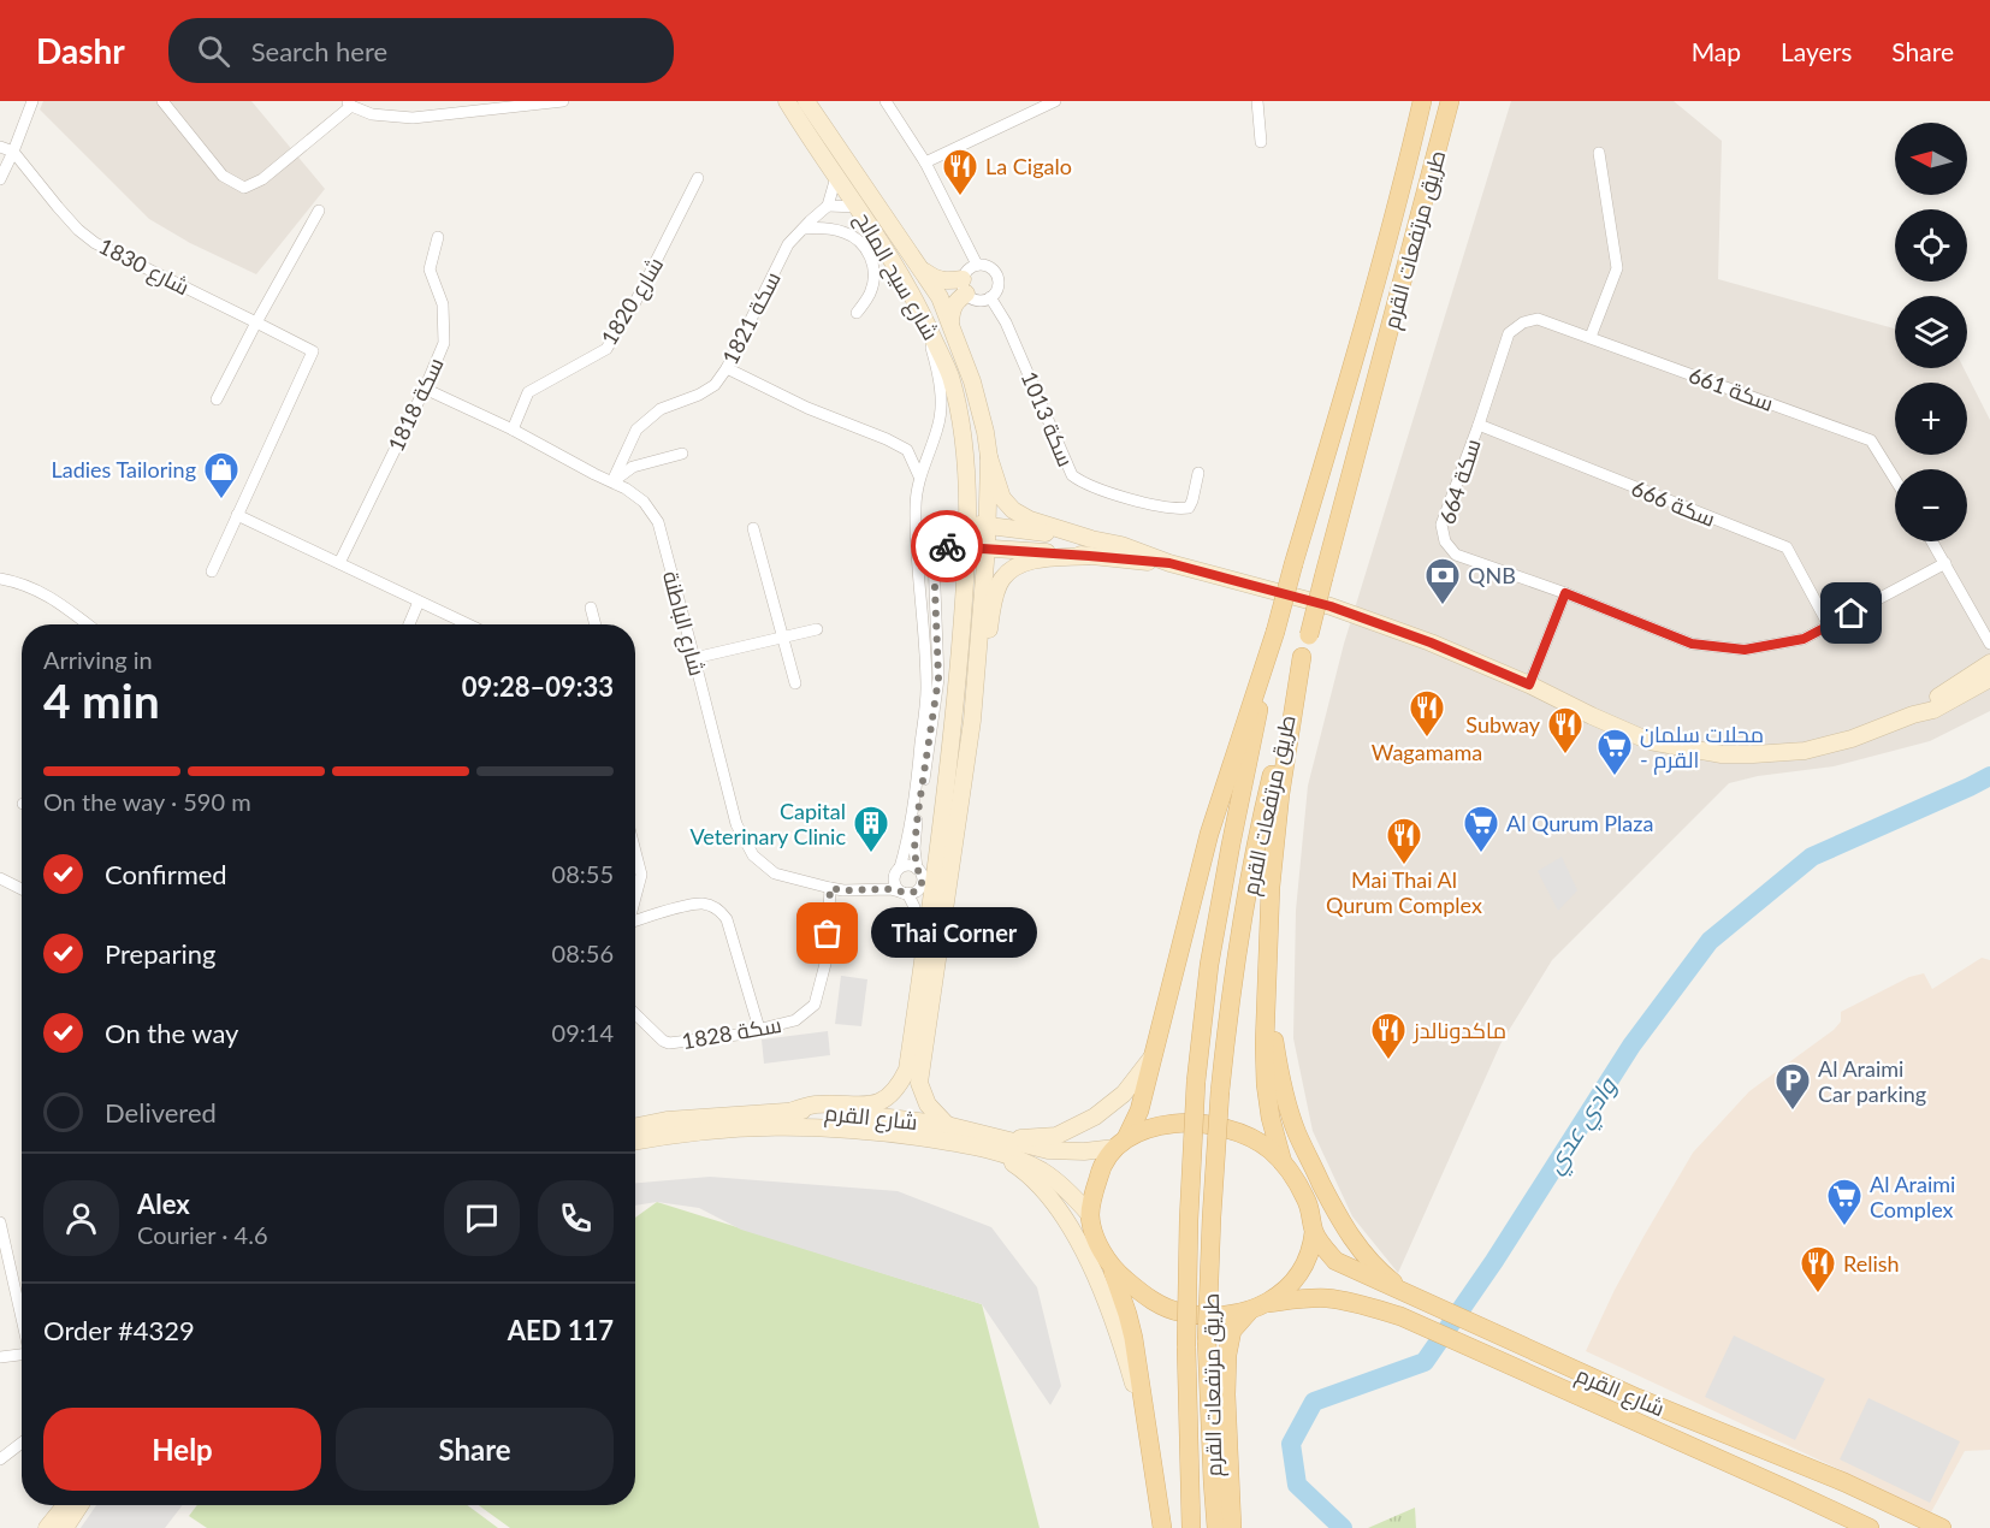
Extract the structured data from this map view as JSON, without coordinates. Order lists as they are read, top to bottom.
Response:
{
  "streets": {
    "main road": ["طريق مرتفعات القرم", "شارع القرم"],
    "street": [
      "1830 شارع",
      "شارع سيح المالح",
      "1820 شارع",
      "سكة 1821",
      "سكة 661",
      "سكة 1818",
      "سكة 1013",
      "سكة 664",
      "سكة 666",
      "شارع الباطنة",
      "سكة 1828"
    ]
  },
  "crossings": [
    ["شارع سيح المالح", "شارع القرم"],
    ["1820 شارع", "شارع الباطنة"],
    ["سكة 1821", "شارع الباطنة"],
    ["سكة 661", "سكة 664"],
    ["سكة 1818", "شارع الباطنة"],
    ["سكة 664", "سكة 666"],
    ["شارع الباطنة", "سكة 1828"]
  ],
  "water": ["وادي عدي"],
  "places": {
    "restaurant": [
      "La Cigalo",
      "Wagamama",
      "Subway",
      "Mai Thai Al Qurum Complex",
      "ماكدونالدز",
      "Relish"
    ],
    "shop": ["Ladies Tailoring"],
    "bank": ["QNB"],
    "supermarket": ["محلات سلمان - القرم", "Al Qurum Plaza", "Al Araimi Complex"],
    "building": ["Capital Veterinary Clinic"],
    "other": ["Thai Corner"],
    "parking": ["Al Araimi Car parking"]
  },
  "north": "left",
  "page": {
    "header": "Dashr",
    "search": "Search here",
    "nav": ["Map", "Layers", "Share"],
    "map_buttons": ["+", "−"],
    "heading": ["4 min", "Arriving in", "09:28–09:33"],
    "panel": [
      "Alex",
      "Courier · 4.6",
      "Order #4329",
      "AED 117"
    ],
    "bar": "On the way · 590 m",
    "list": [
      ["Confirmed", "08:55"],
      ["Preparing", "08:56"],
      ["On the way", "09:14"],
      "Delivered"
    ],
    "bubble": "Thai Corner",
    "buttons": ["Help", "Share"]
  }
}
